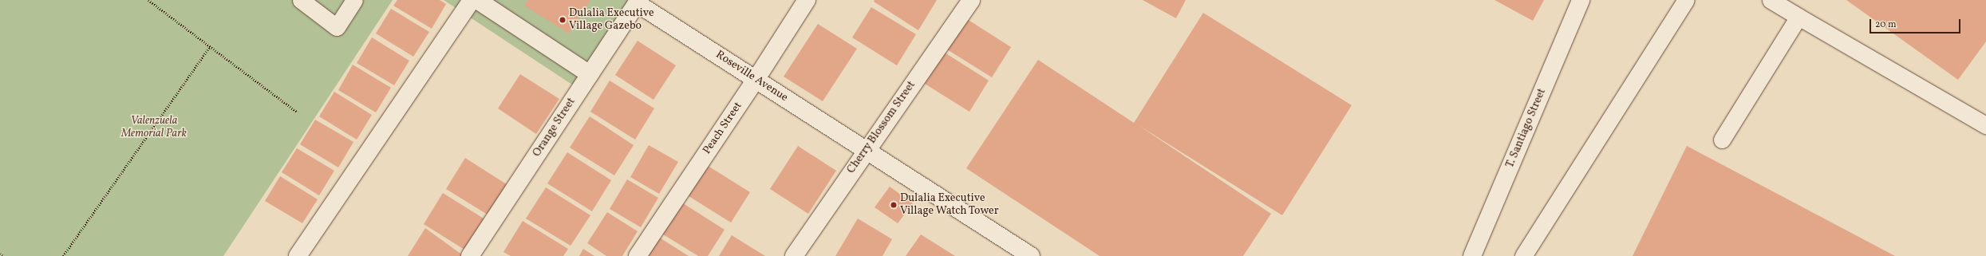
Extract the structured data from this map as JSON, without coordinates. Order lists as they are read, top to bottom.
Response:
{
  "streets": {
    "street": [
      "Roseville Avenue",
      "Orange Street",
      "Cherry Blossom Street",
      "Peach Street",
      "T. Santiago Street"
    ]
  },
  "crossings": [
    ["Roseville Avenue", "Orange Street"],
    ["Roseville Avenue", "Cherry Blossom Street"],
    ["Roseville Avenue", "Peach Street"]
  ],
  "parks": ["Valenzuela Memorial Park"],
  "places": ["Dulalia Executive Village Gazebo", "Dulalia Executive Village Watch Tower"],
  "scale_bar": "20 m"
}
